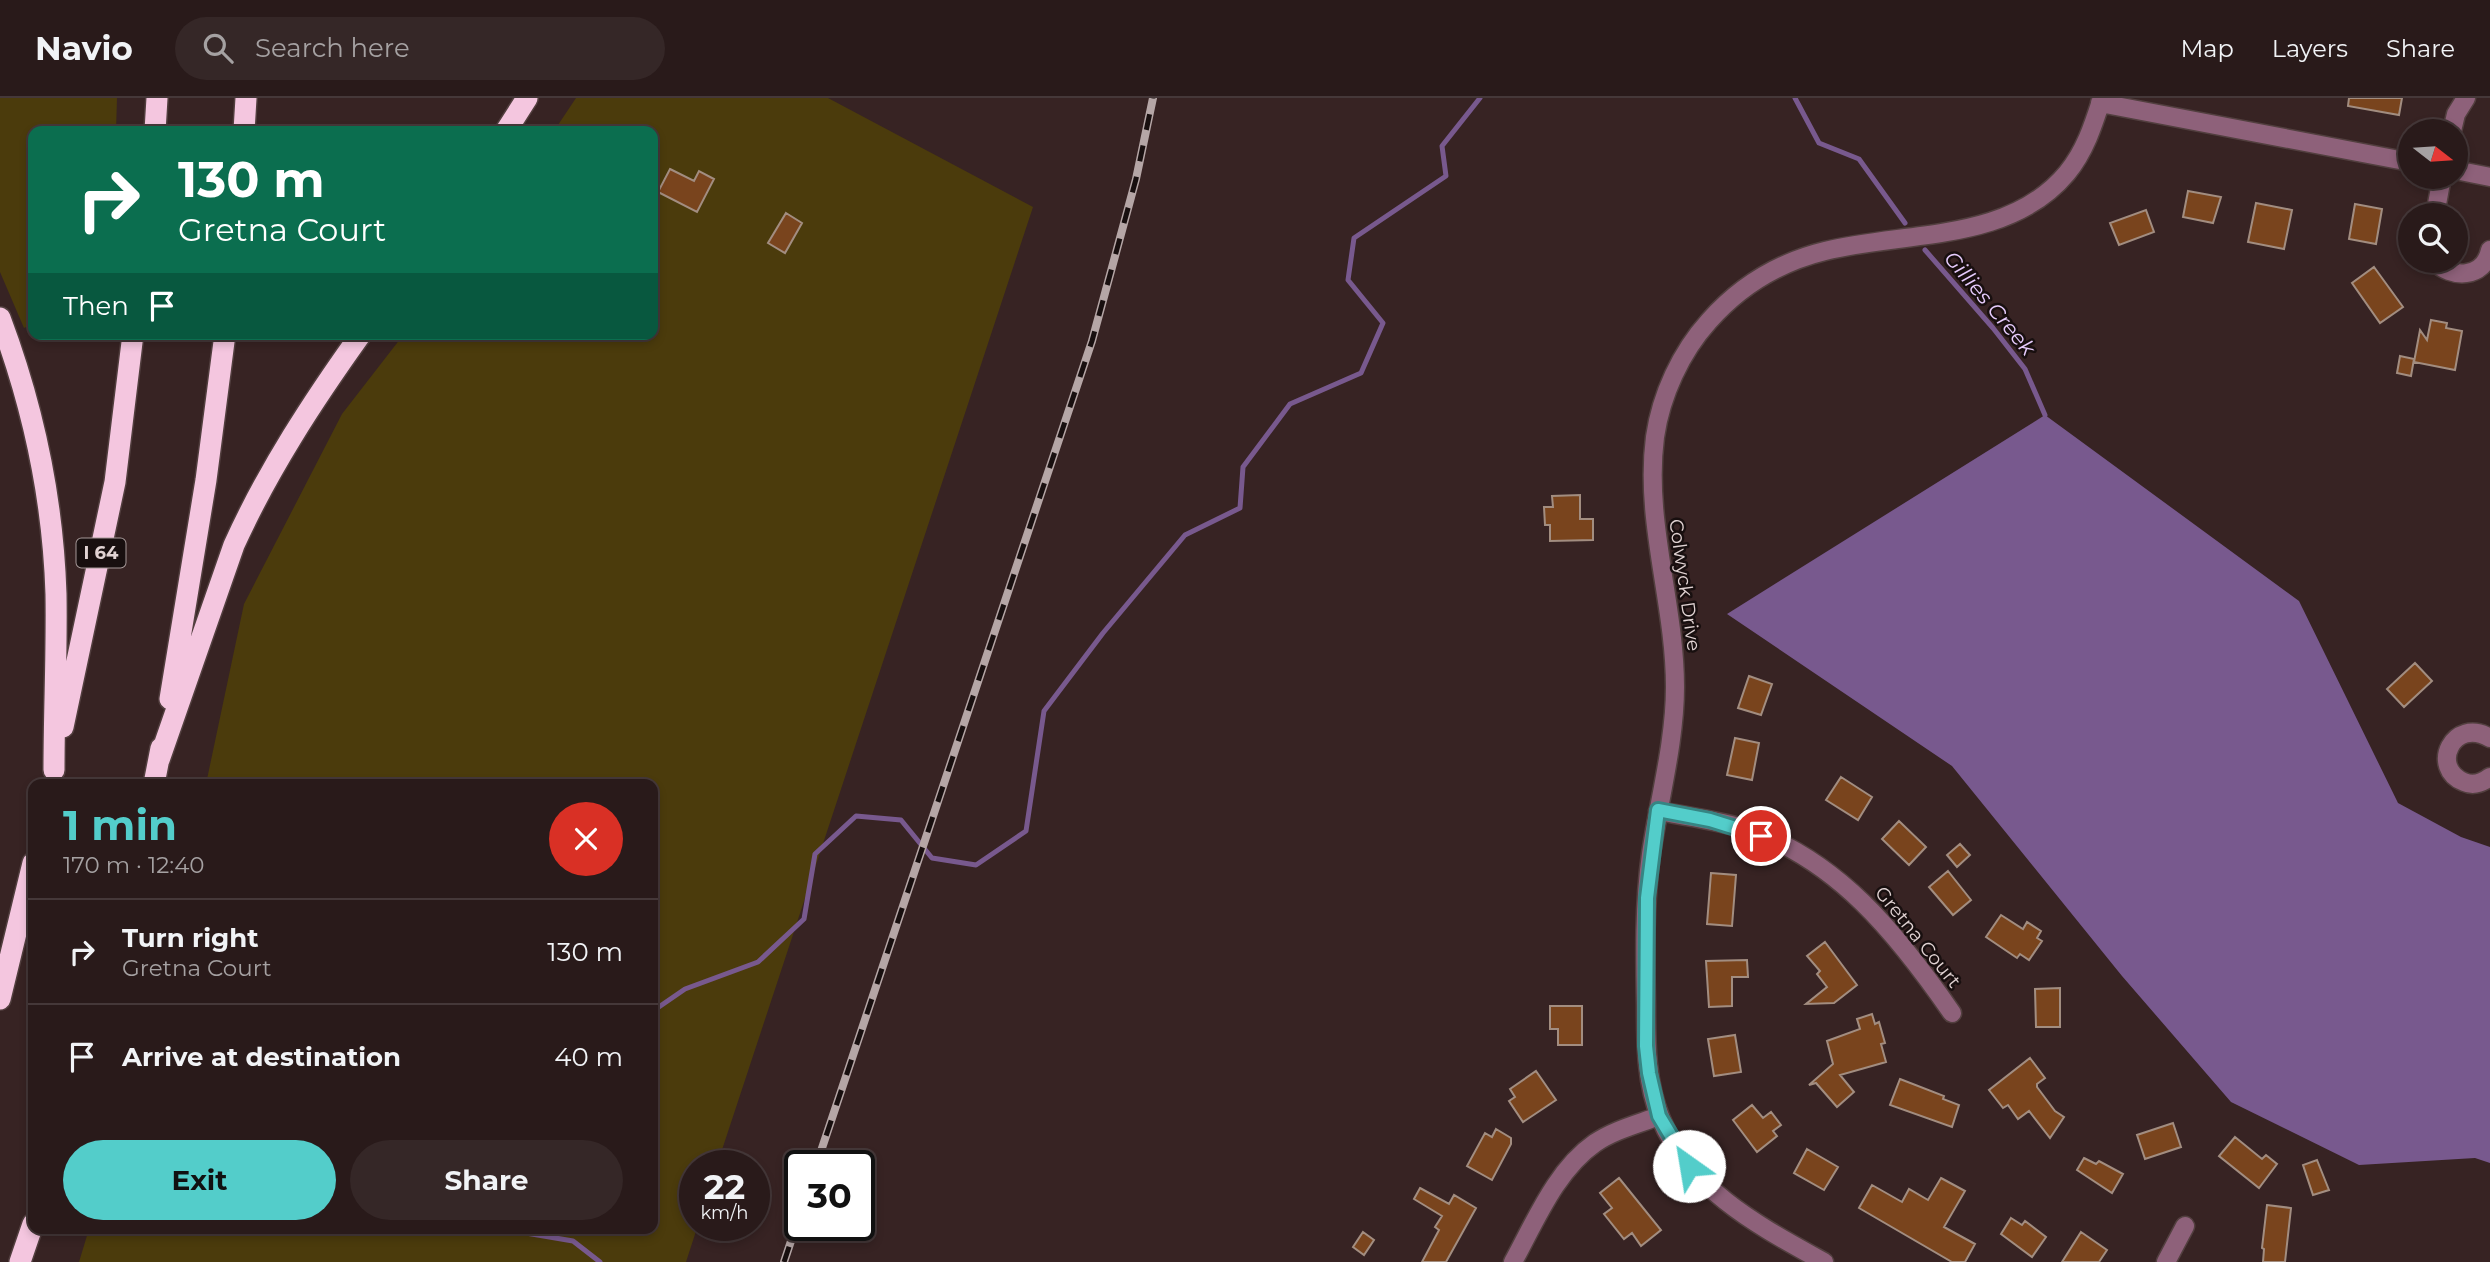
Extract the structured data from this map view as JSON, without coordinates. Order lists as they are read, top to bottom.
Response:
{
  "streets": {
    "highway": ["I 64"],
    "street": ["Colwyck Drive", "Gretna Court"]
  },
  "crossings": [
    ["Colwyck Drive", "Gretna Court"]
  ],
  "water": ["Gillies Creek"],
  "north": "right",
  "page": {
    "header": "Navio",
    "search": "Search here",
    "nav": ["Map", "Layers", "Share"],
    "turn": ["130 m", "Gretna Court"],
    "then": "Then",
    "heading": ["1 min", "170 m · 12:40"],
    "list": [
      {
        "name": "Turn right",
        "note": "Gretna Court",
        "value": "130 m"
      },
      {
        "name": "Arrive at destination",
        "value": "40 m"
      }
    ],
    "buttons": ["Exit", "Share"],
    "speed": "22 km/h",
    "limit": "30"
  }
}
